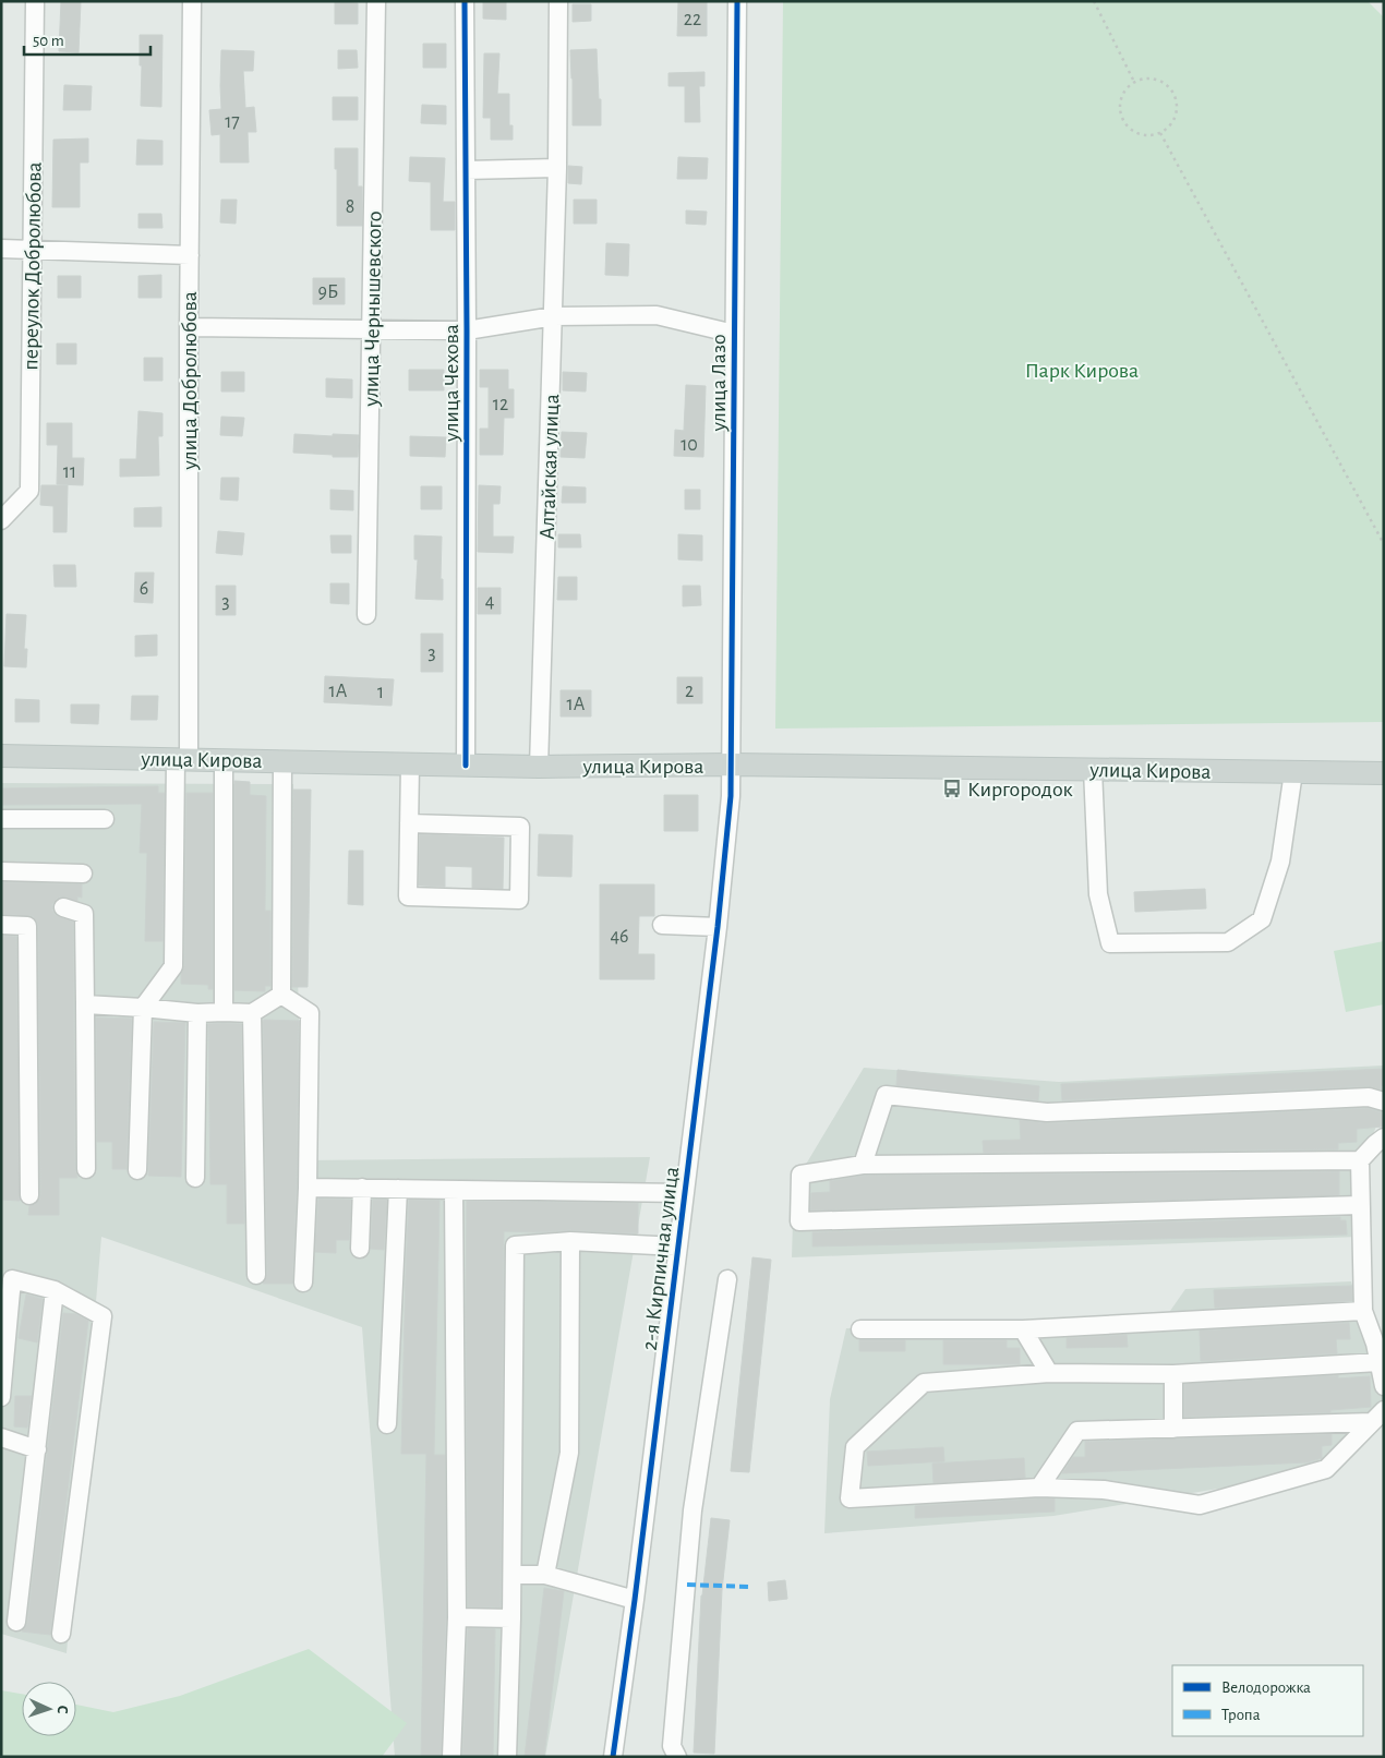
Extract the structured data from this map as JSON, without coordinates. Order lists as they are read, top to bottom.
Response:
{
  "streets": {
    "main road": ["улица Кирова"],
    "street": [
      "переулок Добролюбова",
      "улица Чернышевского",
      "улица Добролюбова",
      "улица Чехова",
      "улица Лазо",
      "Алтайская улица",
      "2-я Кирпичная улица"
    ]
  },
  "crossings": [
    ["улица Добролюбова", "улица Кирова"],
    ["улица Чехова", "улица Кирова"],
    ["улица Лазо", "улица Кирова"],
    ["улица Лазо", "2-я Кирпичная улица"],
    ["Алтайская улица", "улица Кирова"],
    ["улица Кирова", "2-я Кирпичная улица"]
  ],
  "parks": ["Парк Кирова"],
  "places": {
    "bus stop": ["Киргородок"]
  },
  "house_numbers": [
    "22",
    "17",
    "8",
    "9Б",
    "12",
    "10",
    "11",
    "6",
    "3",
    "4",
    "3",
    "1А",
    "2",
    "1",
    "1А",
    "46"
  ],
  "legend": ["Велодорожка", "Тропа"],
  "scale_bar": "50 m",
  "north": "right"
}
